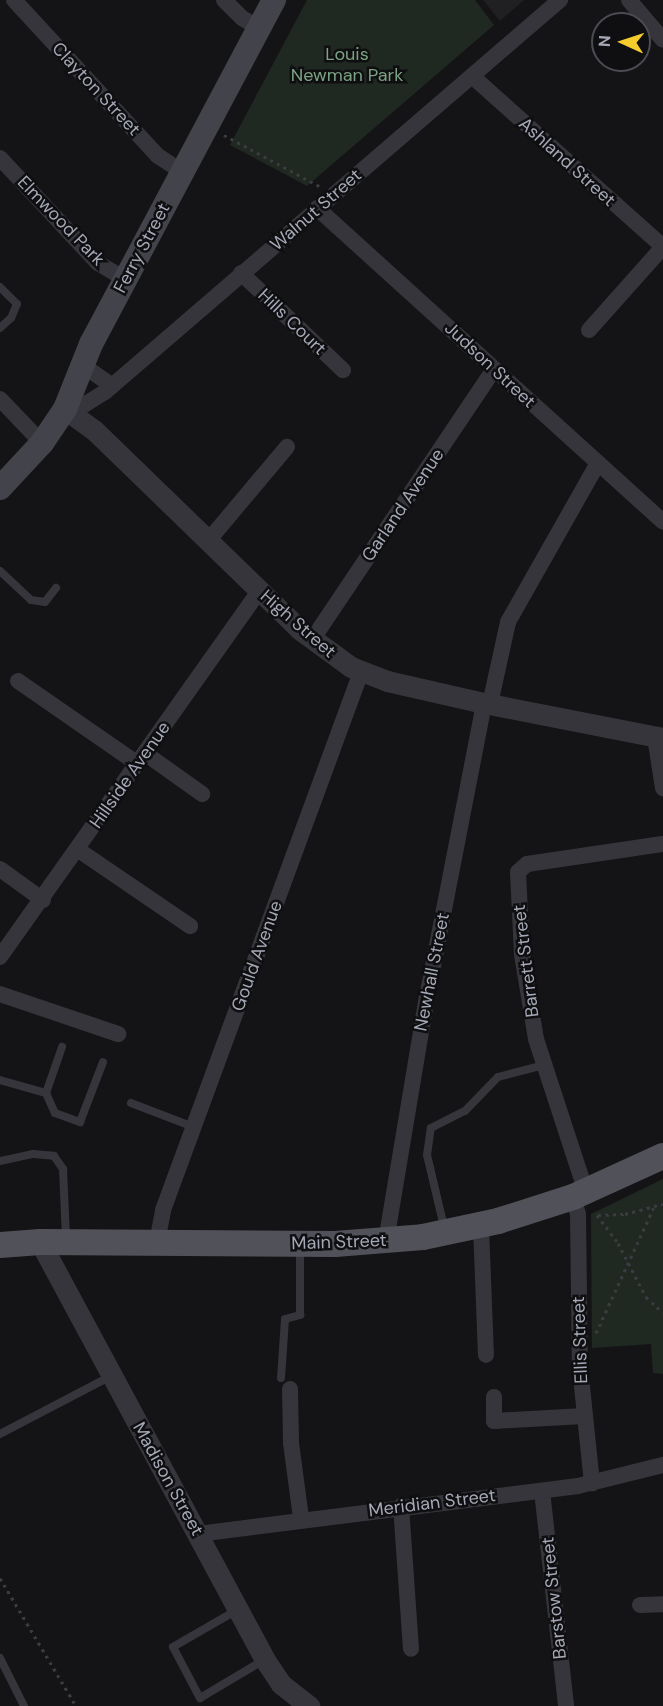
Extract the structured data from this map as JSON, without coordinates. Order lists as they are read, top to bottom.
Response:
{
  "streets": {
    "main road": ["Ferry Street", "Main Street"],
    "street": [
      "Clayton Street",
      "Ashland Street",
      "Walnut Street",
      "Elmwood Park",
      "Hills Court",
      "Judson Street",
      "Garland Avenue",
      "High Street",
      "Hillside Avenue",
      "Gould Avenue",
      "Barrett Street",
      "Newhall Street",
      "Ellis Street",
      "Madison Street",
      "Meridian Street",
      "Barstow Street"
    ]
  },
  "crossings": [
    ["Clayton Street", "Ferry Street"],
    ["Ashland Street", "Walnut Street"],
    ["Walnut Street", "Ferry Street"],
    ["Walnut Street", "Hills Court"],
    ["Walnut Street", "Judson Street"],
    ["Walnut Street", "High Street"],
    ["Elmwood Park", "Ferry Street"],
    ["Ferry Street", "High Street"],
    ["Judson Street", "Garland Avenue"],
    ["Judson Street", "Newhall Street"],
    ["Garland Avenue", "High Street"],
    ["High Street", "Hillside Avenue"],
    ["High Street", "Gould Avenue"],
    ["High Street", "Newhall Street"],
    ["Gould Avenue", "Main Street"],
    ["Barrett Street", "Main Street"],
    ["Barrett Street", "Ellis Street"],
    ["Newhall Street", "Main Street"],
    ["Main Street", "Ellis Street"],
    ["Main Street", "Madison Street"],
    ["Ellis Street", "Meridian Street"],
    ["Madison Street", "Meridian Street"],
    ["Meridian Street", "Barstow Street"]
  ],
  "parks": ["Louis Newman Park"],
  "north": "left"
}
